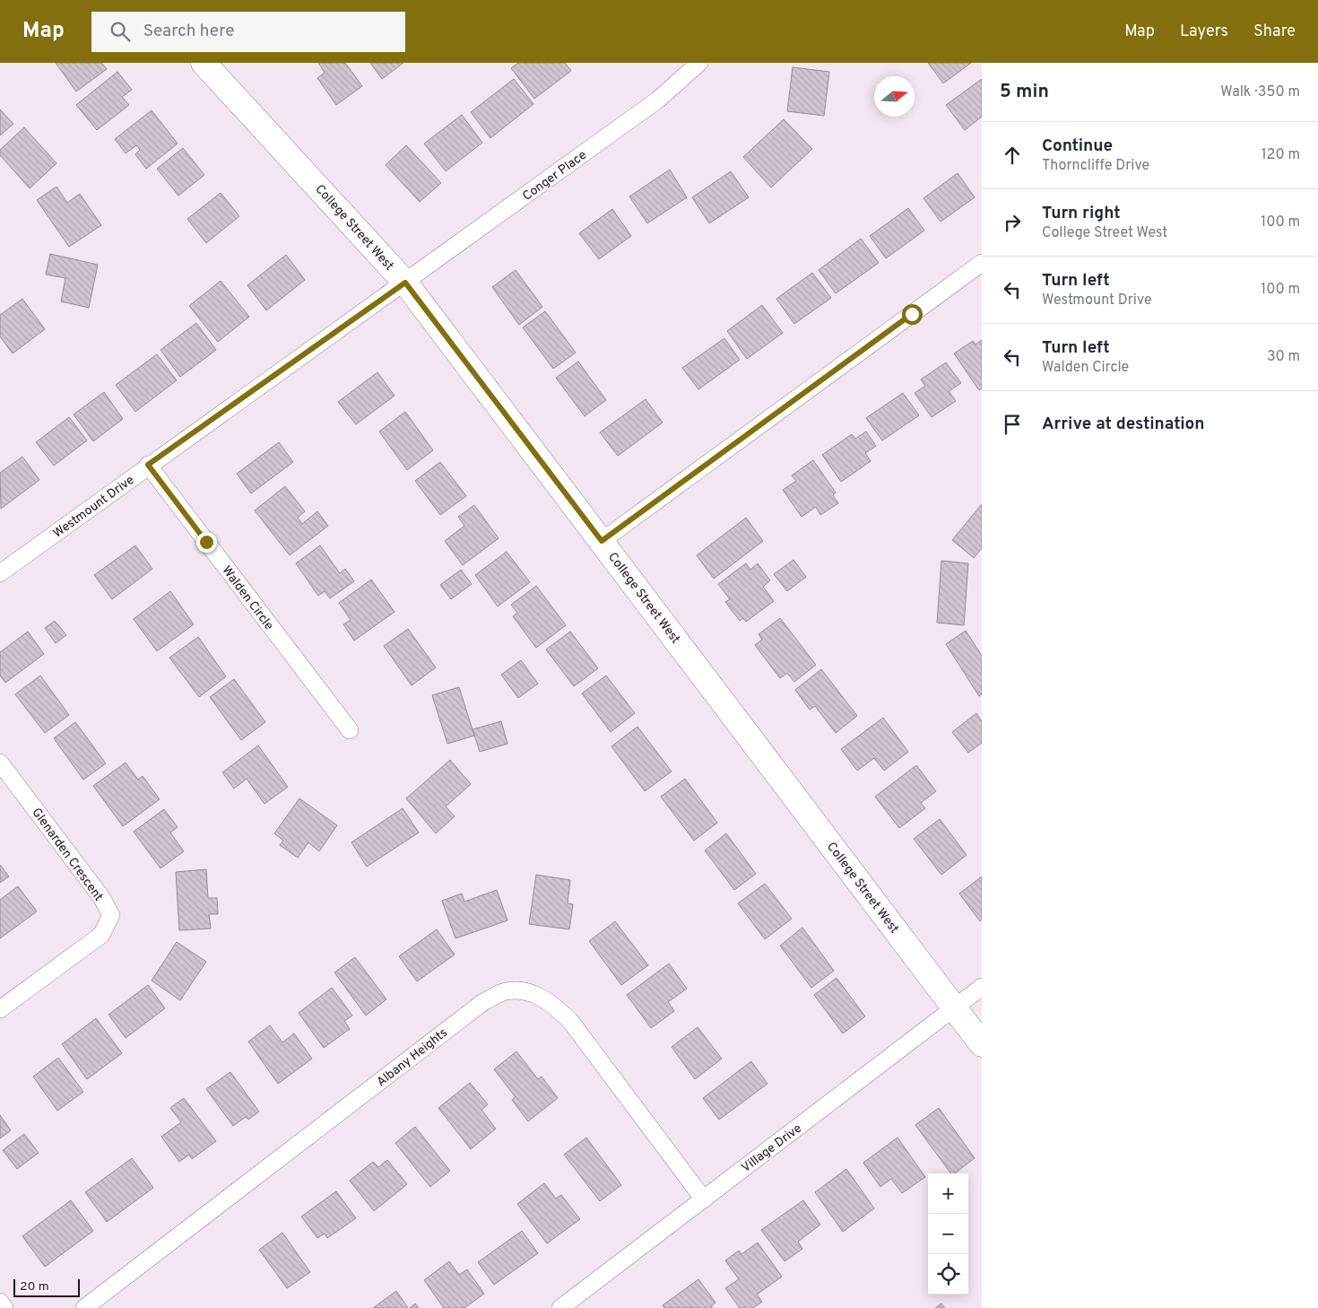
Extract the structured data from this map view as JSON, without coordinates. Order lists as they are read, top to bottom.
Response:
{
  "streets": {
    "street": [
      "Conger Place",
      "College Street West",
      "Westmount Drive",
      "Walden Circle",
      "Glenarden Crescent",
      "Albany Heights",
      "Village Drive"
    ]
  },
  "crossings": [
    ["Conger Place", "College Street West"],
    ["Conger Place", "Westmount Drive"],
    ["College Street West", "Westmount Drive"],
    ["College Street West", "Village Drive"],
    ["Westmount Drive", "Walden Circle"],
    ["Albany Heights", "Village Drive"]
  ],
  "scale_bar": "20 m",
  "north": "right",
  "page": {
    "header": "Map",
    "search": "Search here",
    "nav": ["Map", "Layers", "Share"],
    "heading": ["5 min", "Walk · 350 m"],
    "list": [
      ["Continue", "Thorncliffe Drive", "120 m"],
      ["Turn right", "College Street West", "100 m"],
      ["Turn left", "Westmount Drive", "100 m"],
      ["Turn left", "Walden Circle", "30 m"],
      "Arrive at destination"
    ],
    "map_buttons": ["+", "−"],
    "scale": "20 m"
  }
}
